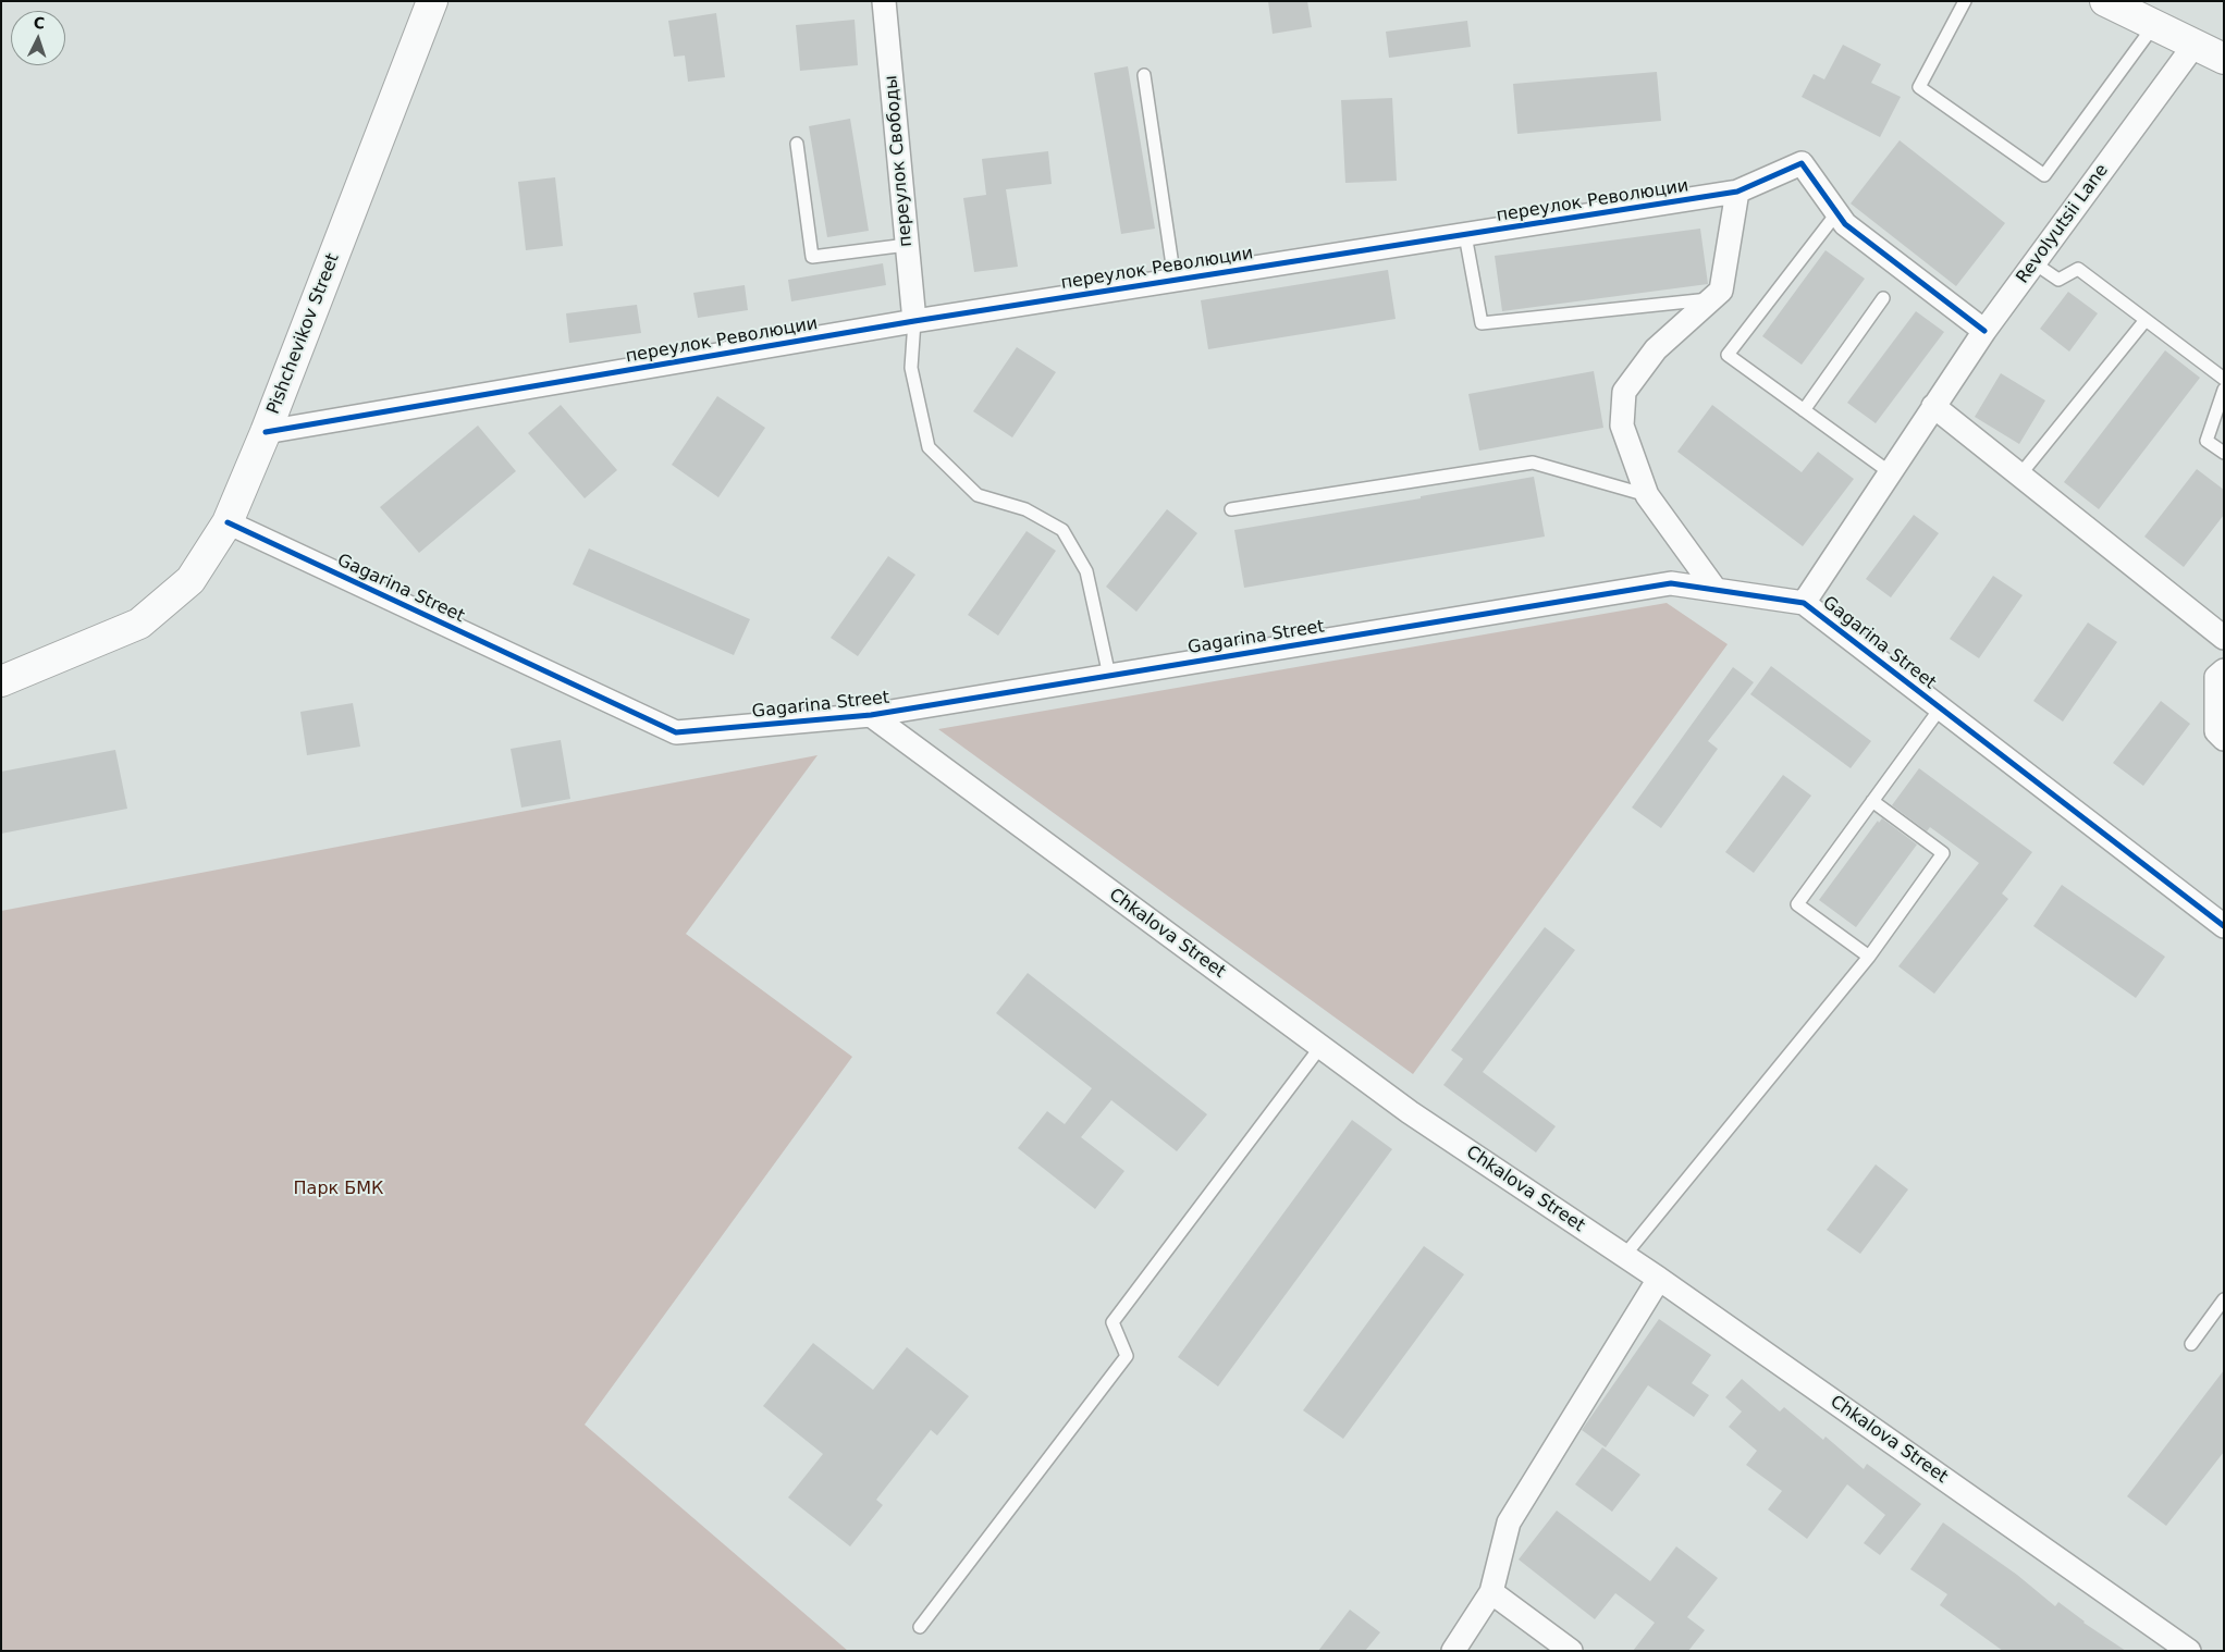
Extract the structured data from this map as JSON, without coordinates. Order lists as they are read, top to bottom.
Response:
{
  "streets": {
    "street": [
      "переулок Свободы",
      "переулок Революции",
      "Revolyutsii Lane",
      "Pishchevikov Street",
      "Gagarina Street",
      "Chkalova Street"
    ]
  },
  "crossings": [
    ["переулок Свободы", "переулок Революции"],
    ["переулок Революции", "Revolyutsii Lane"],
    ["переулок Революции", "Pishchevikov Street"],
    ["Revolyutsii Lane", "Gagarina Street"],
    ["Pishchevikov Street", "Gagarina Street"],
    ["Gagarina Street", "Chkalova Street"]
  ],
  "parks": ["Парк БМК"],
  "north": "top"
}
